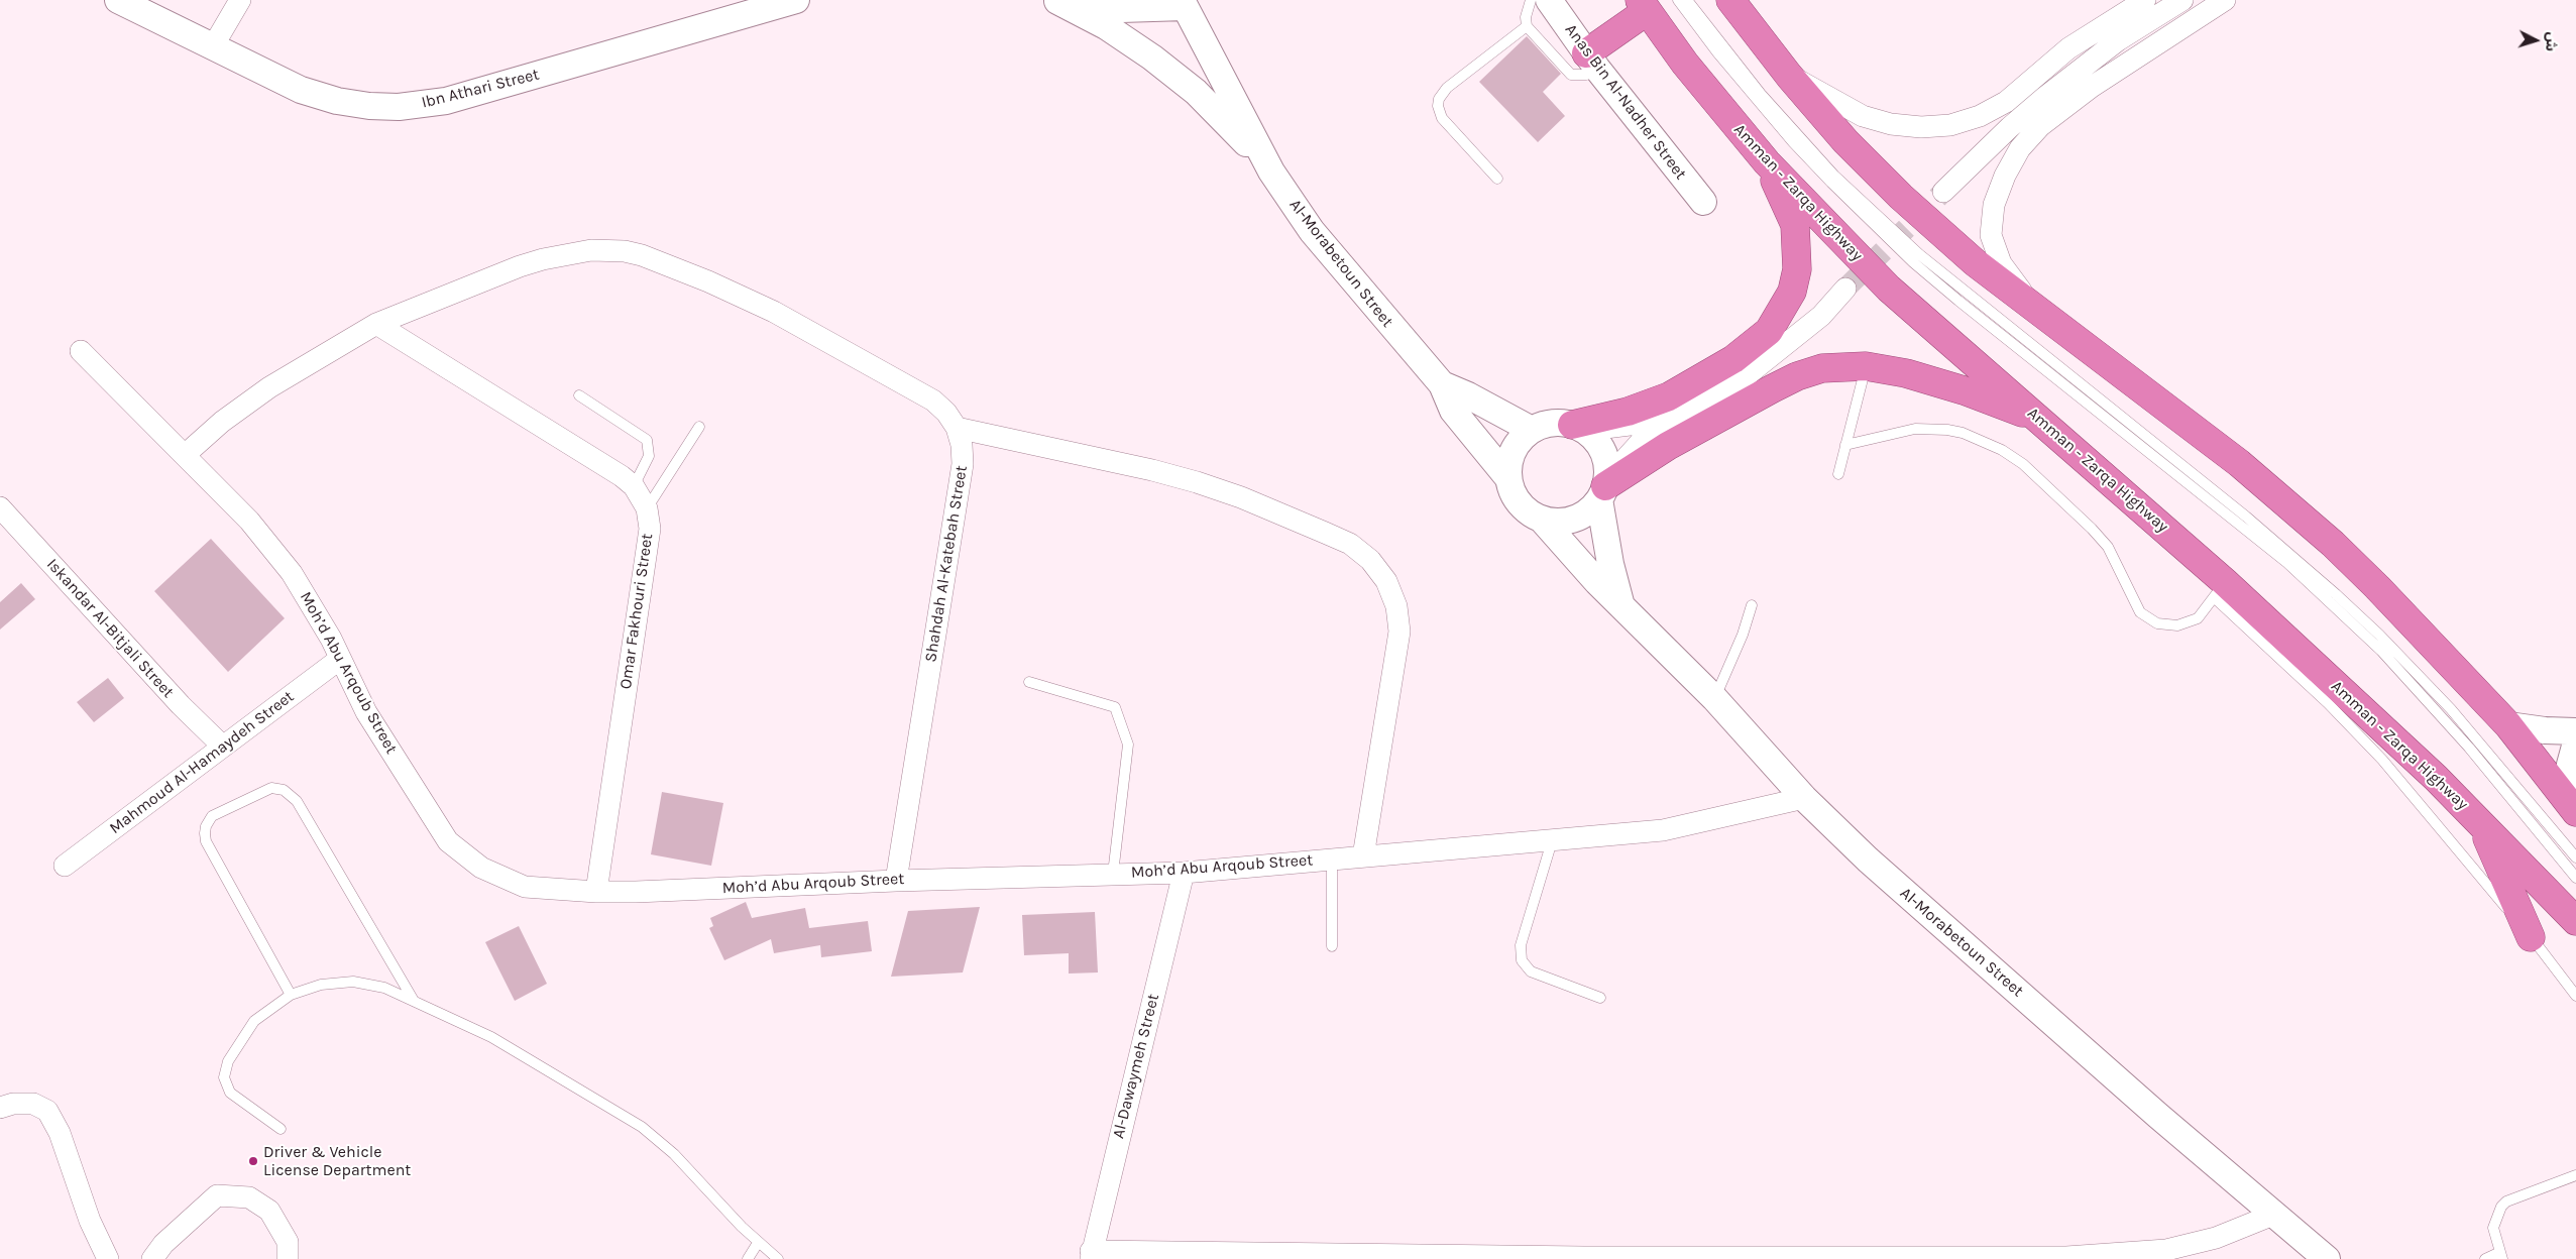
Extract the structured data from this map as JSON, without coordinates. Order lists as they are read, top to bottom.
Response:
{
  "streets": {
    "highway": ["Amman - Zarqa Highway"],
    "street": [
      "Ibn Athari Street",
      "Anas Bin Al-Nadher Street",
      "Al-Morabetoun Street",
      "Shahdah Al-Katebah Street",
      "Omar Fakhouri Street",
      "Iskandar Al-Bitjali Street",
      "Moh’d Abu Arqoub Street",
      "Mahmoud Al-Hamaydeh Street",
      "Al-Dawaymeh Street"
    ]
  },
  "crossings": [
    ["Al-Morabetoun Street", "Moh’d Abu Arqoub Street"],
    ["Shahdah Al-Katebah Street", "Omar Fakhouri Street"],
    ["Shahdah Al-Katebah Street", "Moh’d Abu Arqoub Street"],
    ["Omar Fakhouri Street", "Moh’d Abu Arqoub Street"],
    ["Iskandar Al-Bitjali Street", "Mahmoud Al-Hamaydeh Street"],
    ["Moh’d Abu Arqoub Street", "Mahmoud Al-Hamaydeh Street"],
    ["Moh’d Abu Arqoub Street", "Al-Dawaymeh Street"]
  ],
  "places": ["Driver & Vehicle License Department"],
  "north": "right"
}
